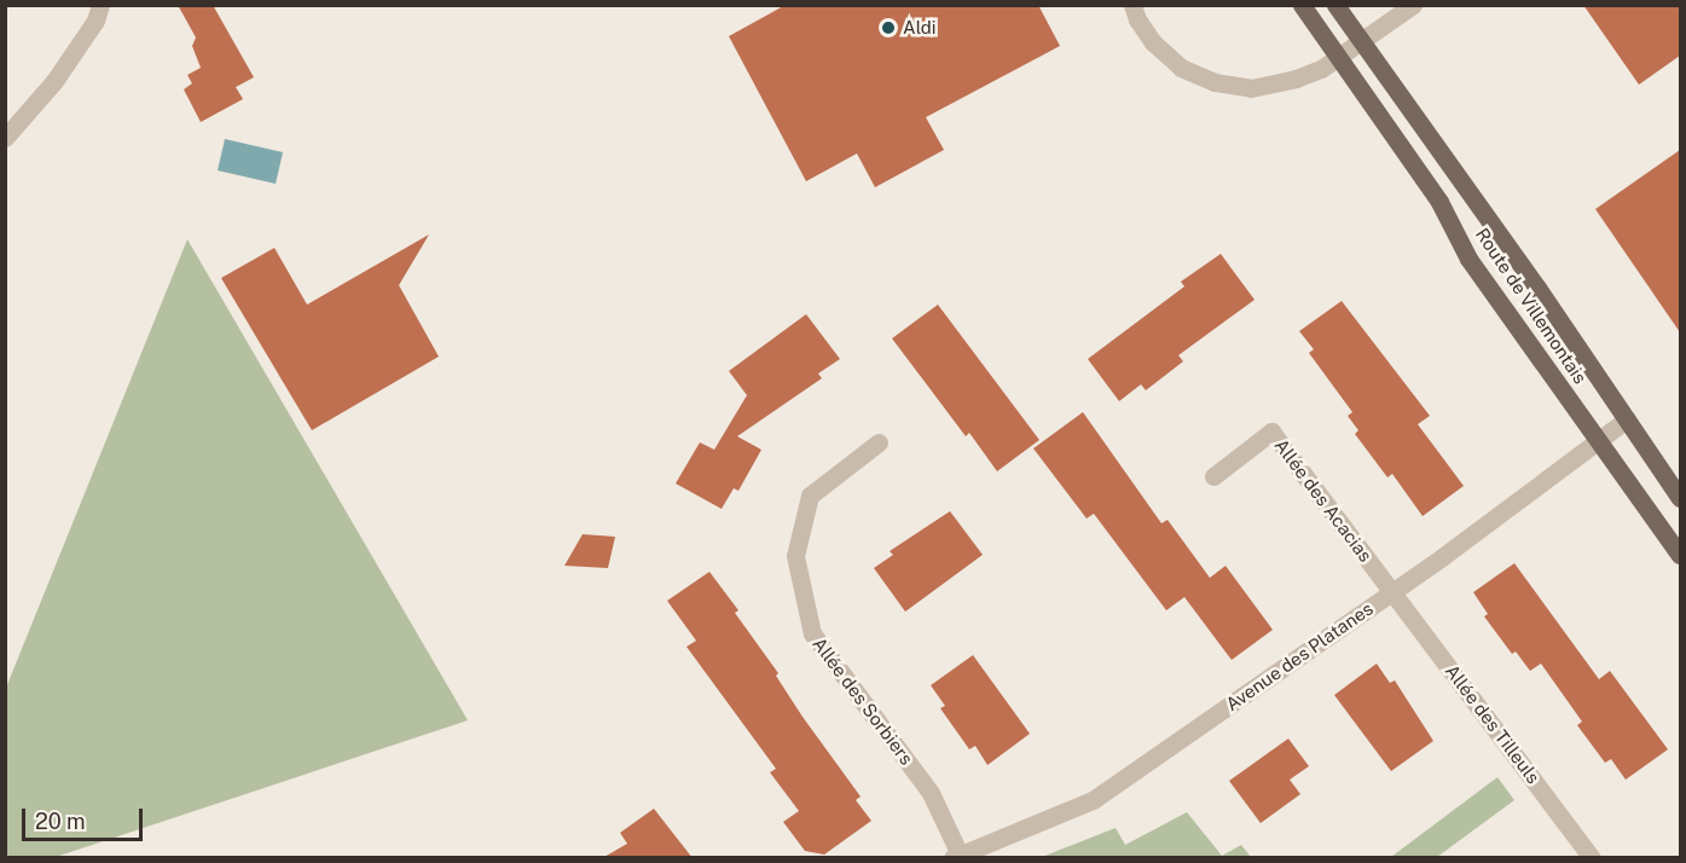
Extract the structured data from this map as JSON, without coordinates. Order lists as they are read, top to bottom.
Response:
{
  "streets": {
    "main road": ["Route de Villemontais"],
    "street": [
      "Allée des Acacias",
      "Avenue des Platanes",
      "Allée des Sorbiers",
      "Allée des Tilleuls"
    ]
  },
  "crossings": [
    ["Route de Villemontais", "Avenue des Platanes"],
    ["Allée des Acacias", "Avenue des Platanes"],
    ["Allée des Acacias", "Allée des Tilleuls"],
    ["Avenue des Platanes", "Allée des Sorbiers"],
    ["Avenue des Platanes", "Allée des Tilleuls"]
  ],
  "places": ["Aldi"],
  "scale_bar": "20 m"
}
